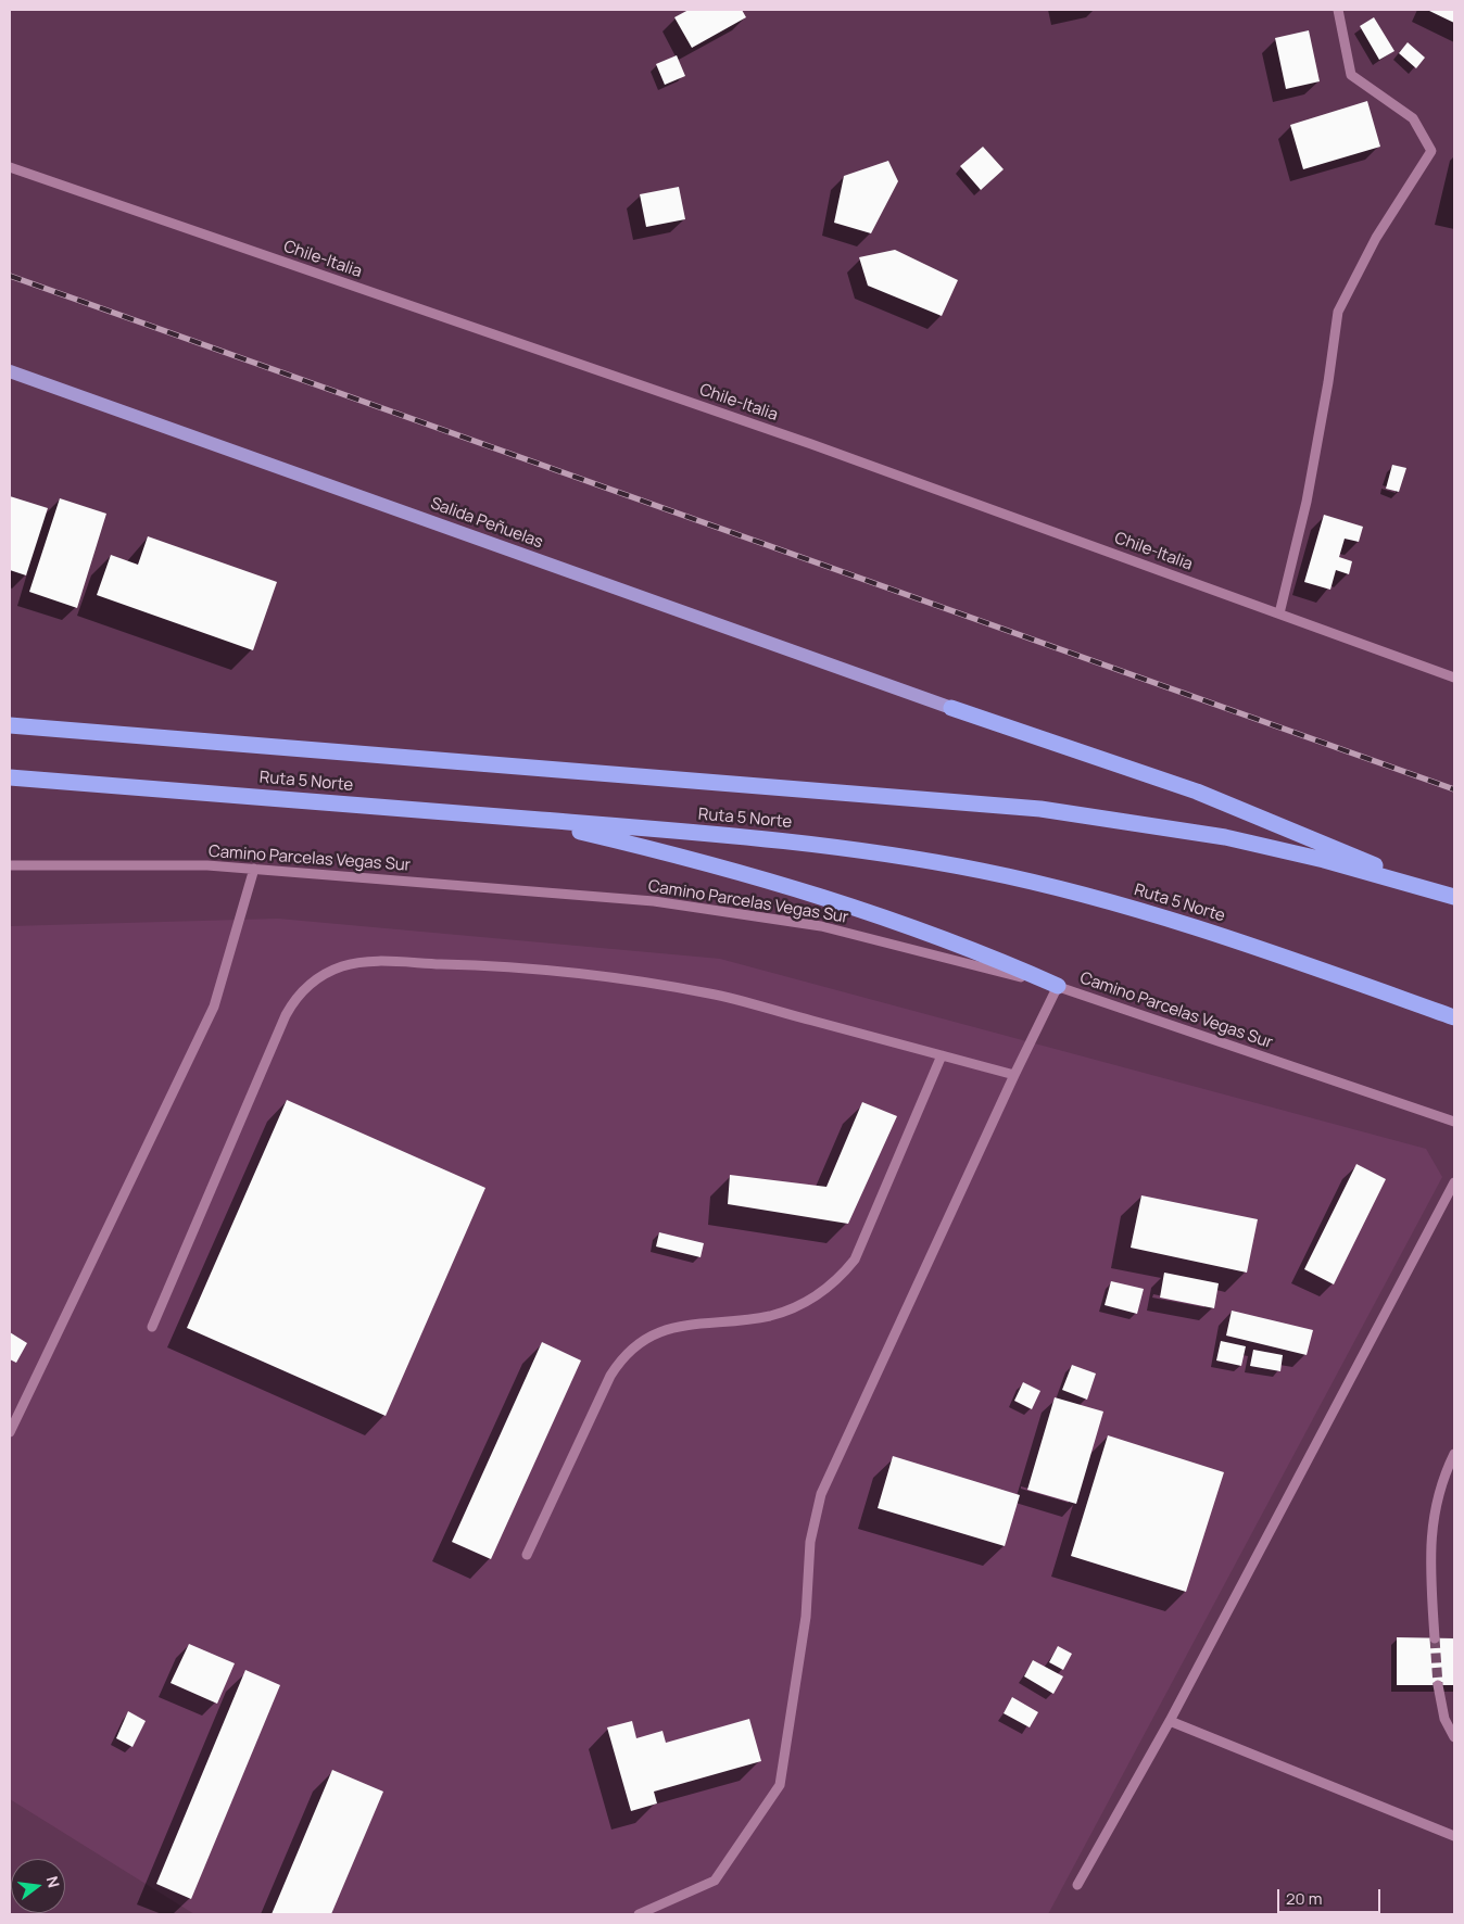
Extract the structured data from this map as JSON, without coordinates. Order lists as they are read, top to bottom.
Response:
{
  "streets": {
    "highway": ["Ruta 5 Norte"],
    "main road": ["Salida Peñuelas"],
    "street": ["Chile-Italia", "Camino Parcelas Vegas Sur"]
  },
  "scale_bar": "20 m",
  "north": "right"
}
